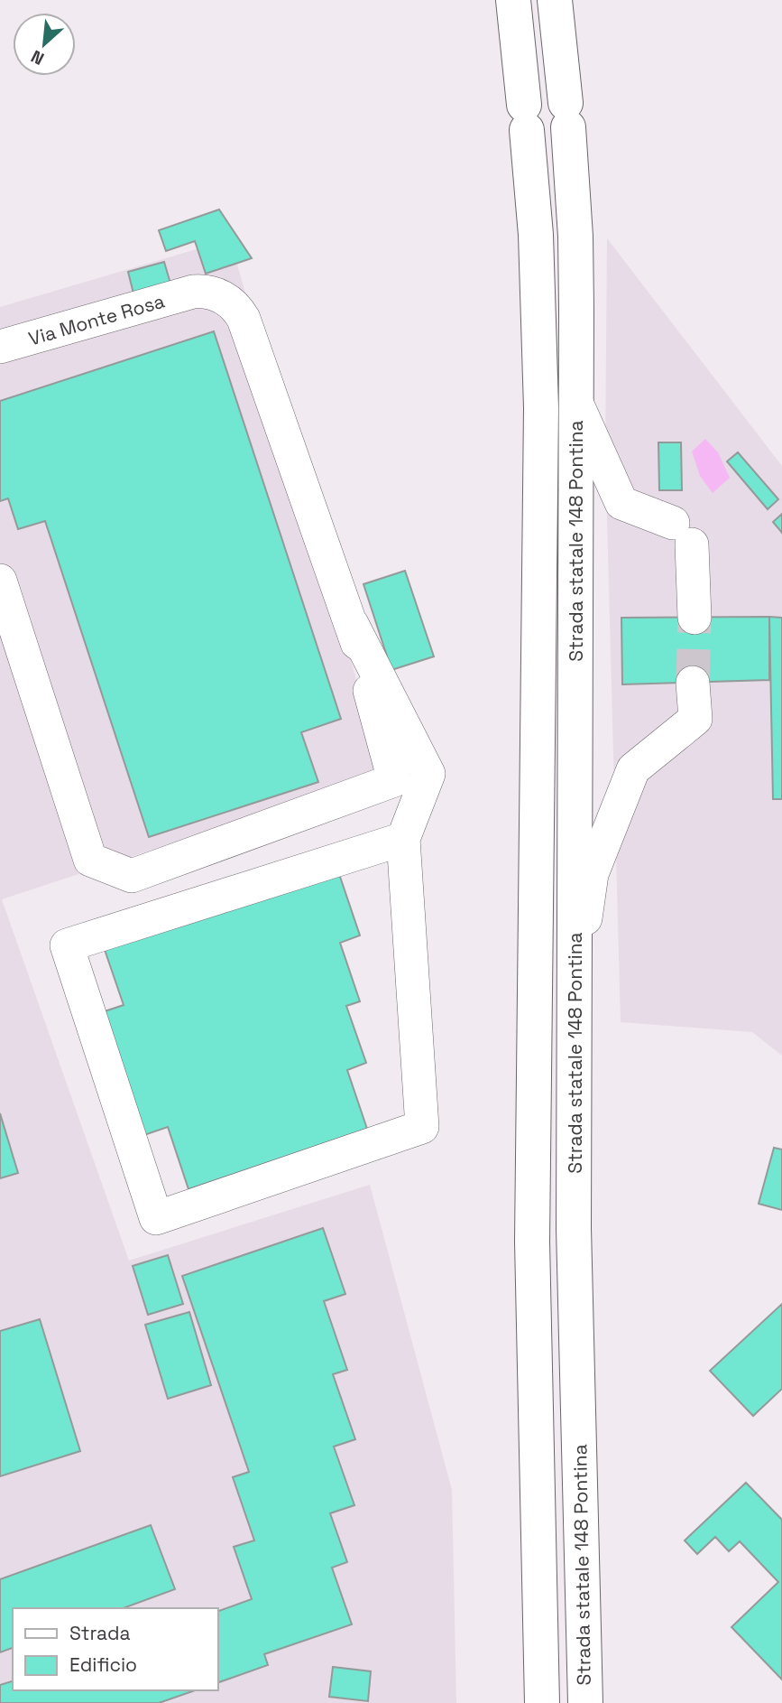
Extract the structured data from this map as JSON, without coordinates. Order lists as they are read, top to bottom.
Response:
{
  "streets": {
    "highway": ["Strada statale 148 Pontina"],
    "street": ["Via Monte Rosa"]
  },
  "legend": ["Strada", "Edificio"],
  "north": "bottom left"
}
